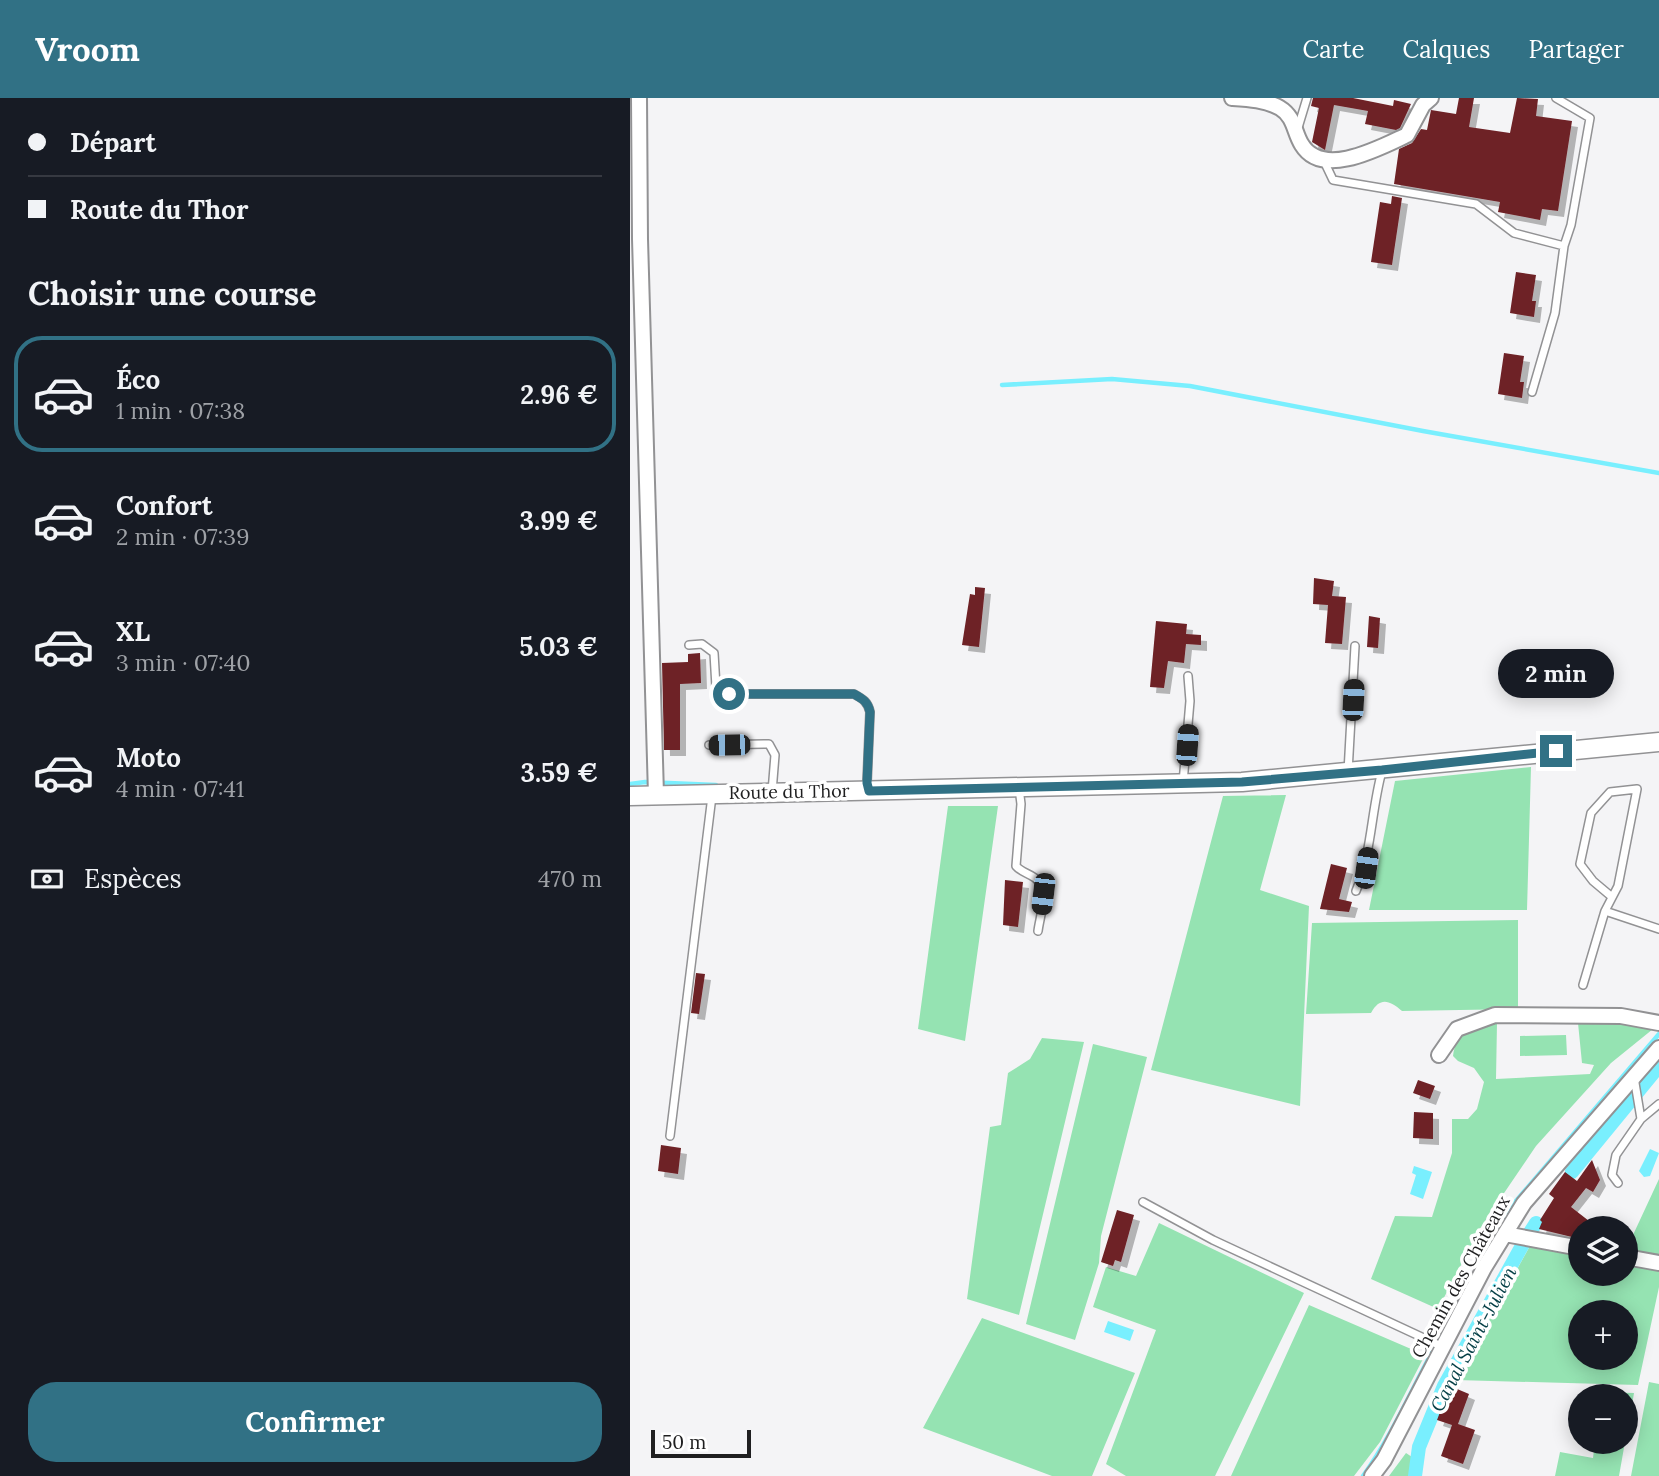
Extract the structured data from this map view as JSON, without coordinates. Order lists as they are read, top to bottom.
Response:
{
  "streets": {
    "street": ["Route du Thor", "Chemin des Châteaux"]
  },
  "water": ["Canal Saint-Julien"],
  "scale_bar": "50 m",
  "page": {
    "header": "Vroom",
    "nav": ["Carte", "Calques", "Partager"],
    "banner": ["Départ", "Route du Thor"],
    "heading": "Choisir une course",
    "list": [
      {
        "name": "Éco",
        "note": "1 min · 07:38",
        "value": "2.96 €"
      },
      {
        "name": "Confort",
        "note": "2 min · 07:39",
        "value": "3.99 €"
      },
      {
        "name": "XL",
        "note": "3 min · 07:40",
        "value": "5.03 €"
      },
      {
        "name": "Moto",
        "note": "4 min · 07:41",
        "value": "3.59 €"
      }
    ],
    "bubble": "2 min",
    "pay": ["Espèces", "470 m"],
    "map_buttons": ["+", "−"],
    "buttons": "Confirmer",
    "scale": "50 m"
  }
}
